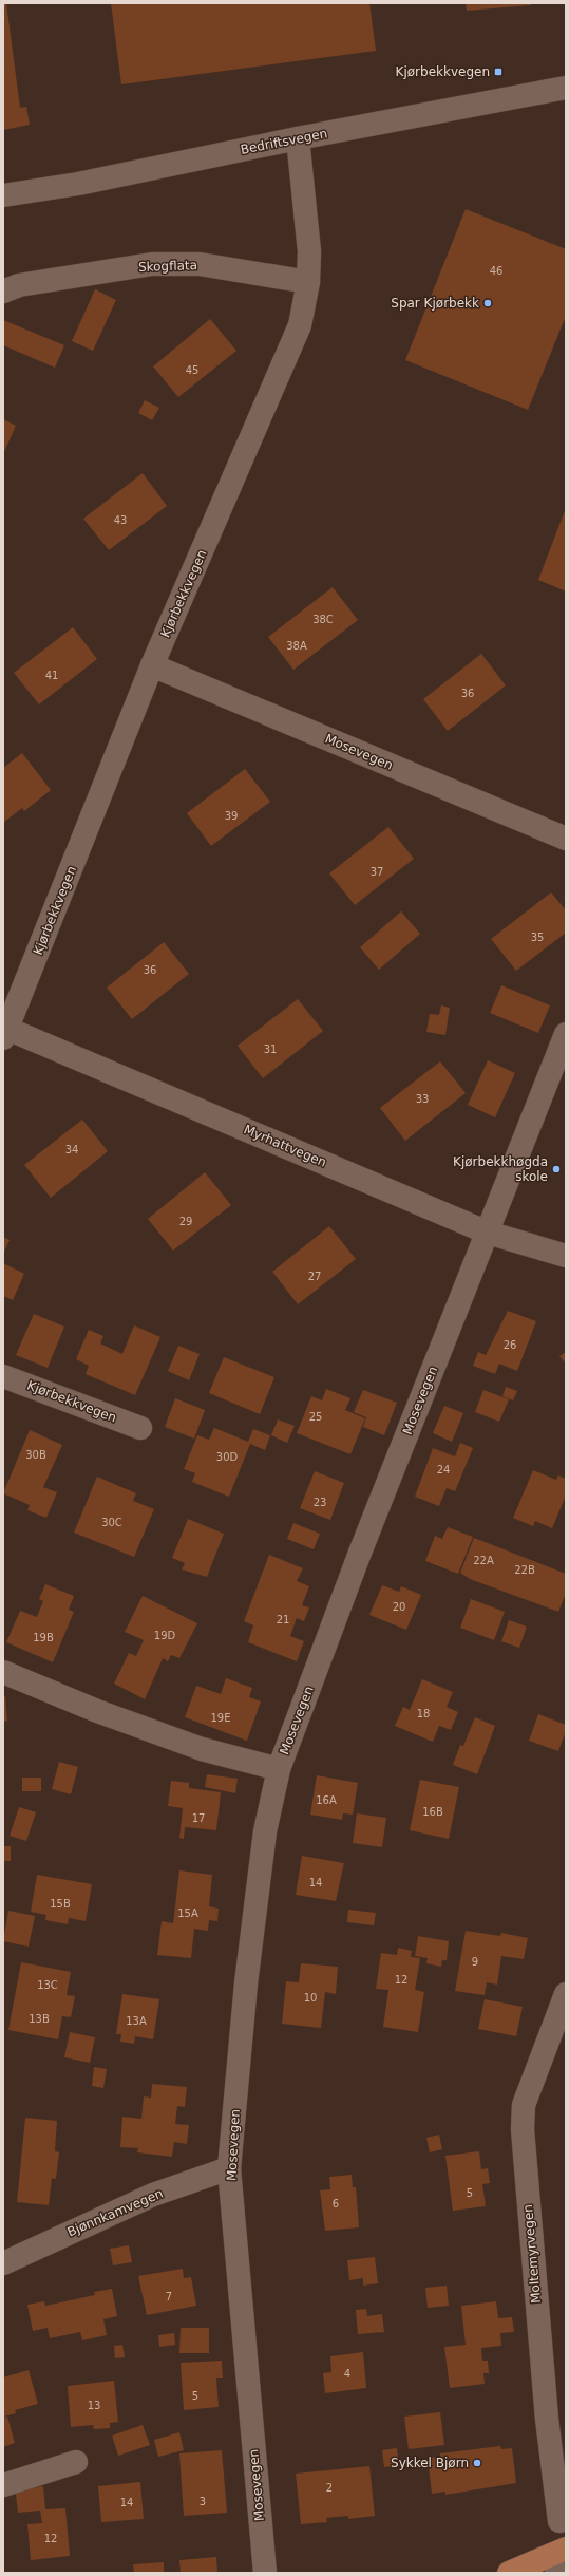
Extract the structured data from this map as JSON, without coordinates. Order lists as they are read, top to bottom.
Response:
{
  "streets": {
    "street": [
      "Bedriftsvegen",
      "Skogflata",
      "Kjørbekkvegen",
      "Mosevegen",
      "Myrhattvegen",
      "Bjønnkamvegen",
      "Moltemyrvegen"
    ]
  },
  "crossings": [
    ["Bedriftsvegen", "Kjørbekkvegen"],
    ["Skogflata", "Kjørbekkvegen"],
    ["Kjørbekkvegen", "Mosevegen"],
    ["Kjørbekkvegen", "Myrhattvegen"],
    ["Mosevegen", "Myrhattvegen"],
    ["Mosevegen", "Bjønnkamvegen"]
  ],
  "places": {
    "transit": ["Kjørbekkvegen"],
    "other": ["Spar Kjørbekk", "Kjørbekkhøgda skole", "Sykkel Bjørn"]
  },
  "house_numbers": [
    "46",
    "45",
    "43",
    "38C",
    "38A",
    "41",
    "36",
    "39",
    "37",
    "35",
    "36",
    "31",
    "33",
    "34",
    "29",
    "27",
    "26",
    "25",
    "30B",
    "30D",
    "24",
    "23",
    "30C",
    "22A",
    "22B",
    "20",
    "21",
    "19D",
    "19B",
    "18",
    "19E",
    "16A",
    "16B",
    "17",
    "14",
    "15B",
    "15A",
    "9",
    "12",
    "13C",
    "10",
    "13B",
    "13A",
    "5",
    "6",
    "7",
    "4",
    "5",
    "13",
    "2",
    "3",
    "14",
    "12"
  ]
}
